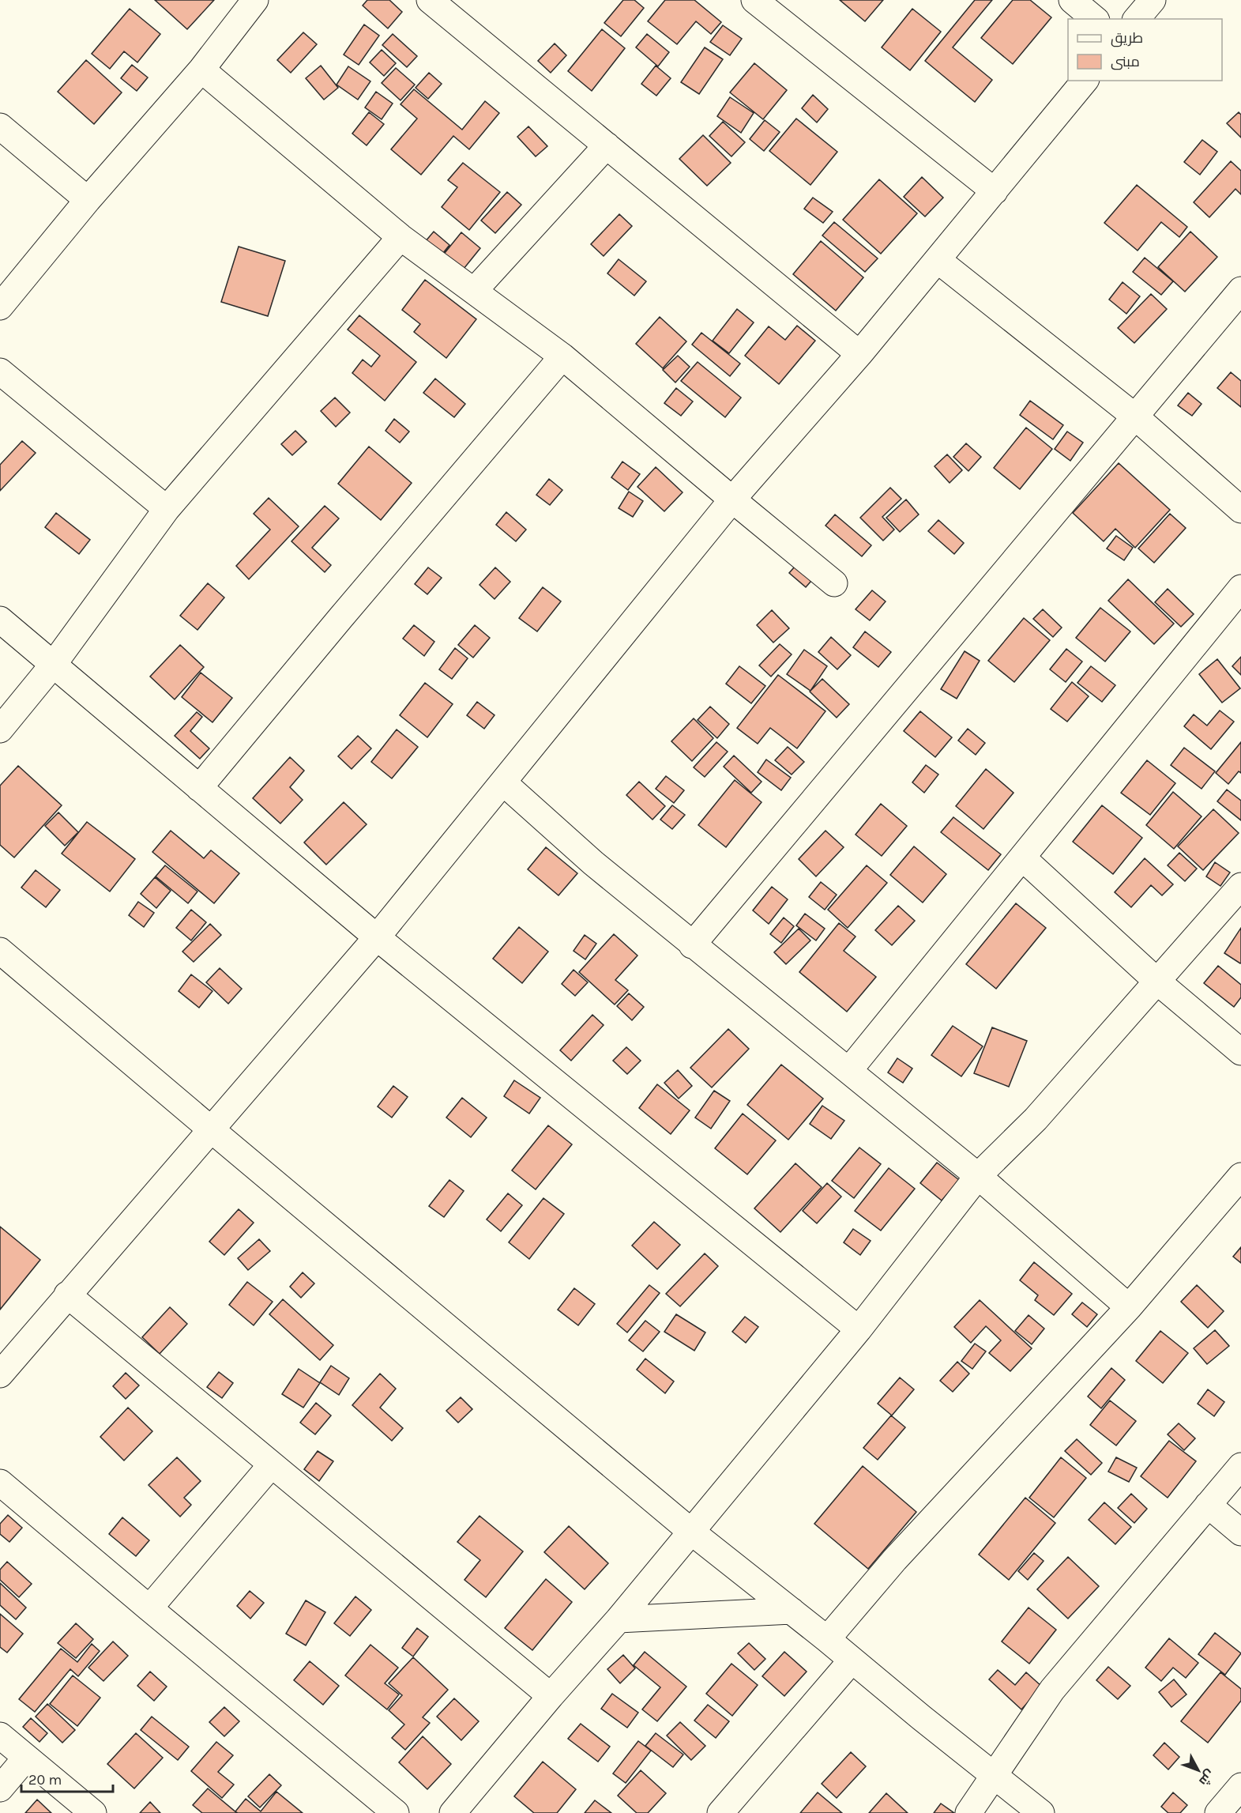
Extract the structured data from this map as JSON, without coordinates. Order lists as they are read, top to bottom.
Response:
{
  "legend": ["طريق", "مبنى"],
  "scale_bar": "20 m",
  "north": "bottom right"
}
